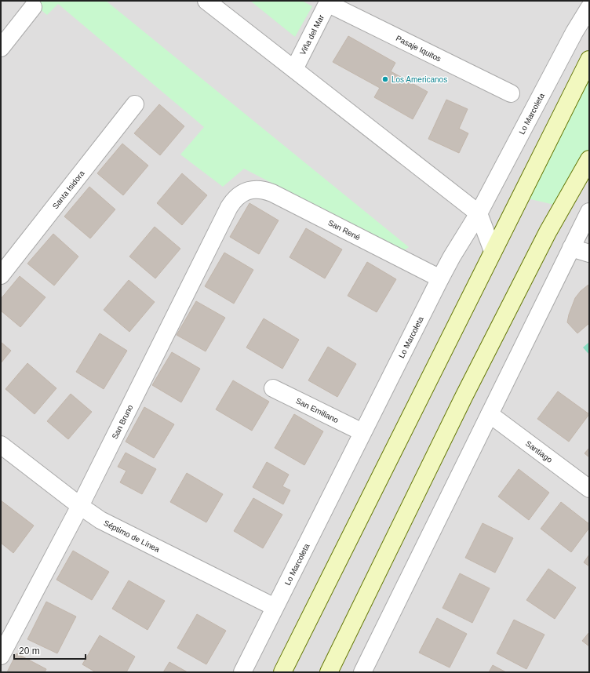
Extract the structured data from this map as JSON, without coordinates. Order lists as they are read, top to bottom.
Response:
{
  "streets": {
    "street": [
      "Viña del Mar",
      "Pasaje Iquitos",
      "Lo Marcoleta",
      "Santa Isidora",
      "San René",
      "San Emiliano",
      "San Bruno",
      "Santiago",
      "Séptimo de Línea"
    ]
  },
  "crossings": [
    ["Viña del Mar", "Pasaje Iquitos"],
    ["Lo Marcoleta", "San René"],
    ["Lo Marcoleta", "San Emiliano"],
    ["Lo Marcoleta", "Séptimo de Línea"],
    ["San René", "San Bruno"],
    ["San Bruno", "Séptimo de Línea"]
  ],
  "places": ["Los Americanos"],
  "scale_bar": "20 m"
}
